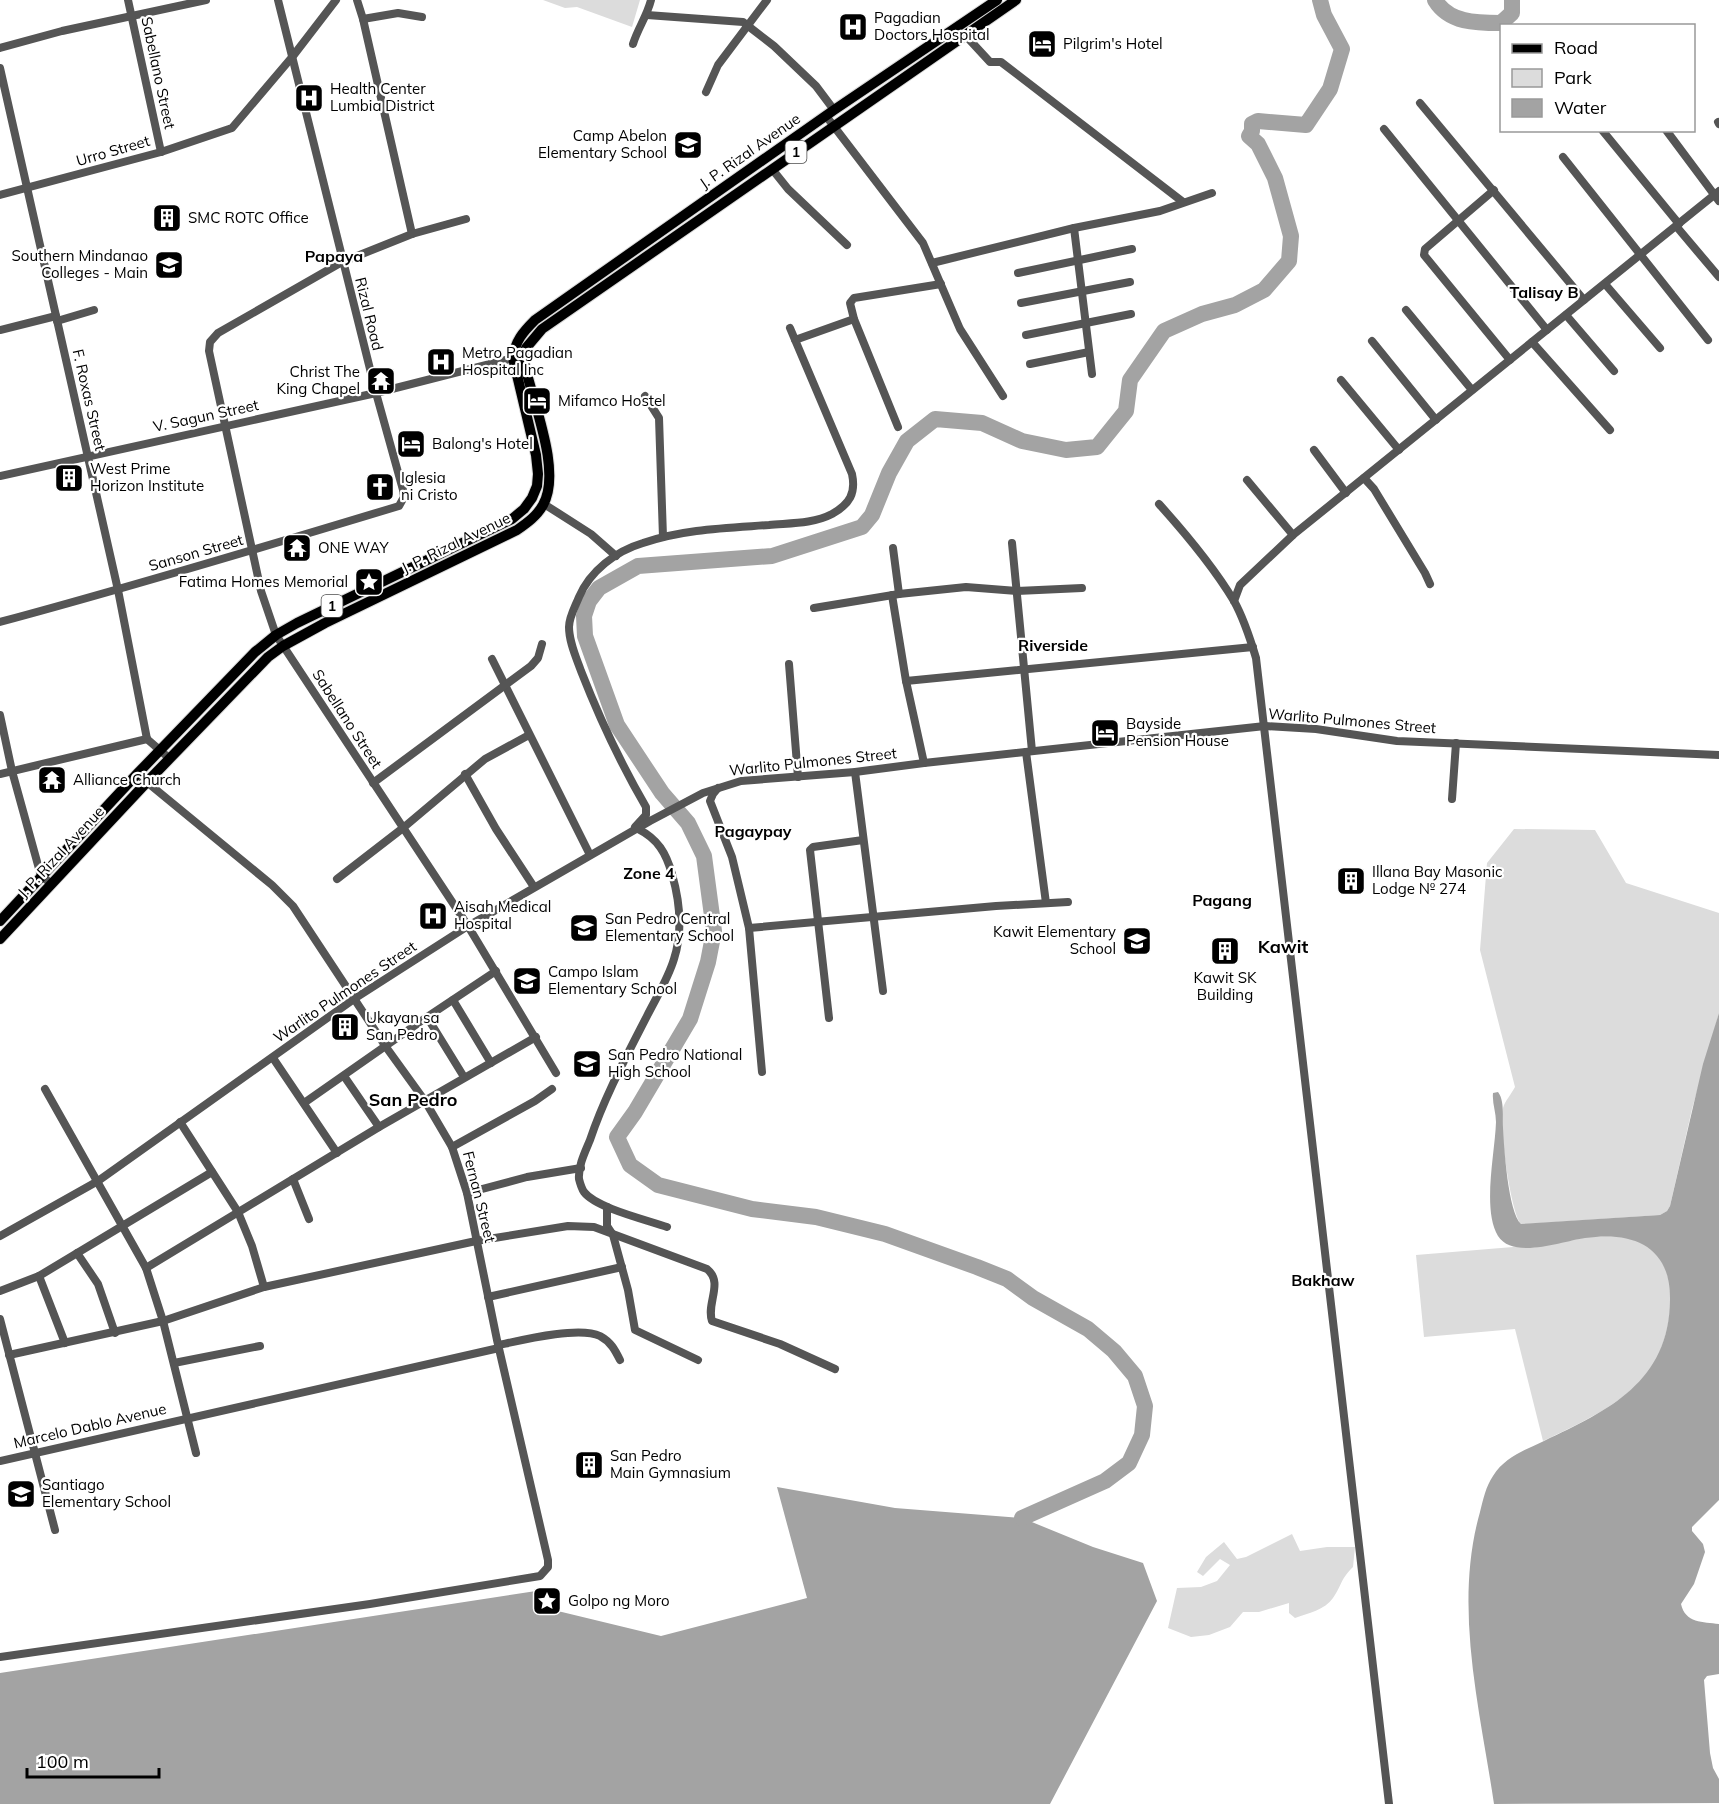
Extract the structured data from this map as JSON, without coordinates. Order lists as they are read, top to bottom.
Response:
{
  "streets": {
    "main road": ["J. P. Rizal Avenue", "1"],
    "street": [
      "Sabellano Street",
      "Urro Street",
      "Rizal Road",
      "F. Roxas Street",
      "V. Sagun Street",
      "Sanson Street",
      "Warlito Pulmones Street",
      "Fernan Street",
      "Marcelo Dablo Avenue"
    ]
  },
  "crossings": [
    ["Sabellano Street", "Urro Street"],
    ["Sabellano Street", "J. P. Rizal Avenue"],
    ["Sabellano Street", "Rizal Road"],
    ["Sabellano Street", "V. Sagun Street"],
    ["Sabellano Street", "Sanson Street"],
    ["Sabellano Street", "Warlito Pulmones Street"],
    ["Urro Street", "Rizal Road"],
    ["Urro Street", "F. Roxas Street"],
    ["J. P. Rizal Avenue", "V. Sagun Street"],
    ["J. P. Rizal Avenue", "Fernan Street"],
    ["Rizal Road", "V. Sagun Street"],
    ["Rizal Road", "Sanson Street"],
    ["F. Roxas Street", "V. Sagun Street"],
    ["F. Roxas Street", "Sanson Street"],
    ["Warlito Pulmones Street", "Fernan Street"],
    ["Fernan Street", "Marcelo Dablo Avenue"]
  ],
  "districts": [
    "Papaya",
    "Talisay B",
    "Riverside",
    "Pagaypay",
    "Zone 4",
    "Pagang",
    "Kawit",
    "San Pedro",
    "Bakhaw"
  ],
  "places": {
    "hospital": [
      "Pagadian Doctors Hospital",
      "Health Center Lumbia District",
      "Metro Pagadian Hospital Inc",
      "Aisah Medical Hospital"
    ],
    "hotel": [
      "Pilgrim's Hotel",
      "Mifamco Hostel",
      "Balong's Hotel",
      "Bayside Pension House"
    ],
    "school or university": [
      "Camp Abelon Elementary School",
      "Southern Mindanao Colleges - Main",
      "San Pedro Central Elementary School",
      "Kawit Elementary School",
      "Campo Islam Elementary School",
      "San Pedro National High School",
      "Santiago Elementary School"
    ],
    "building": [
      "SMC ROTC Office",
      "West Prime Horizon Institute",
      "Illana Bay Masonic Lodge № 274",
      "Kawit SK Building",
      "Ukayan sa San Pedro",
      "San Pedro Main Gymnasium"
    ],
    "temple": ["Christ The King Chapel", "ONE WAY", "Alliance Church"],
    "church": ["Iglesia ni Cristo"],
    "place": ["Fatima Homes Memorial", "Golpo ng Moro"]
  },
  "legend": ["Road", "Park", "Water"],
  "scale_bar": "100 m"
}
